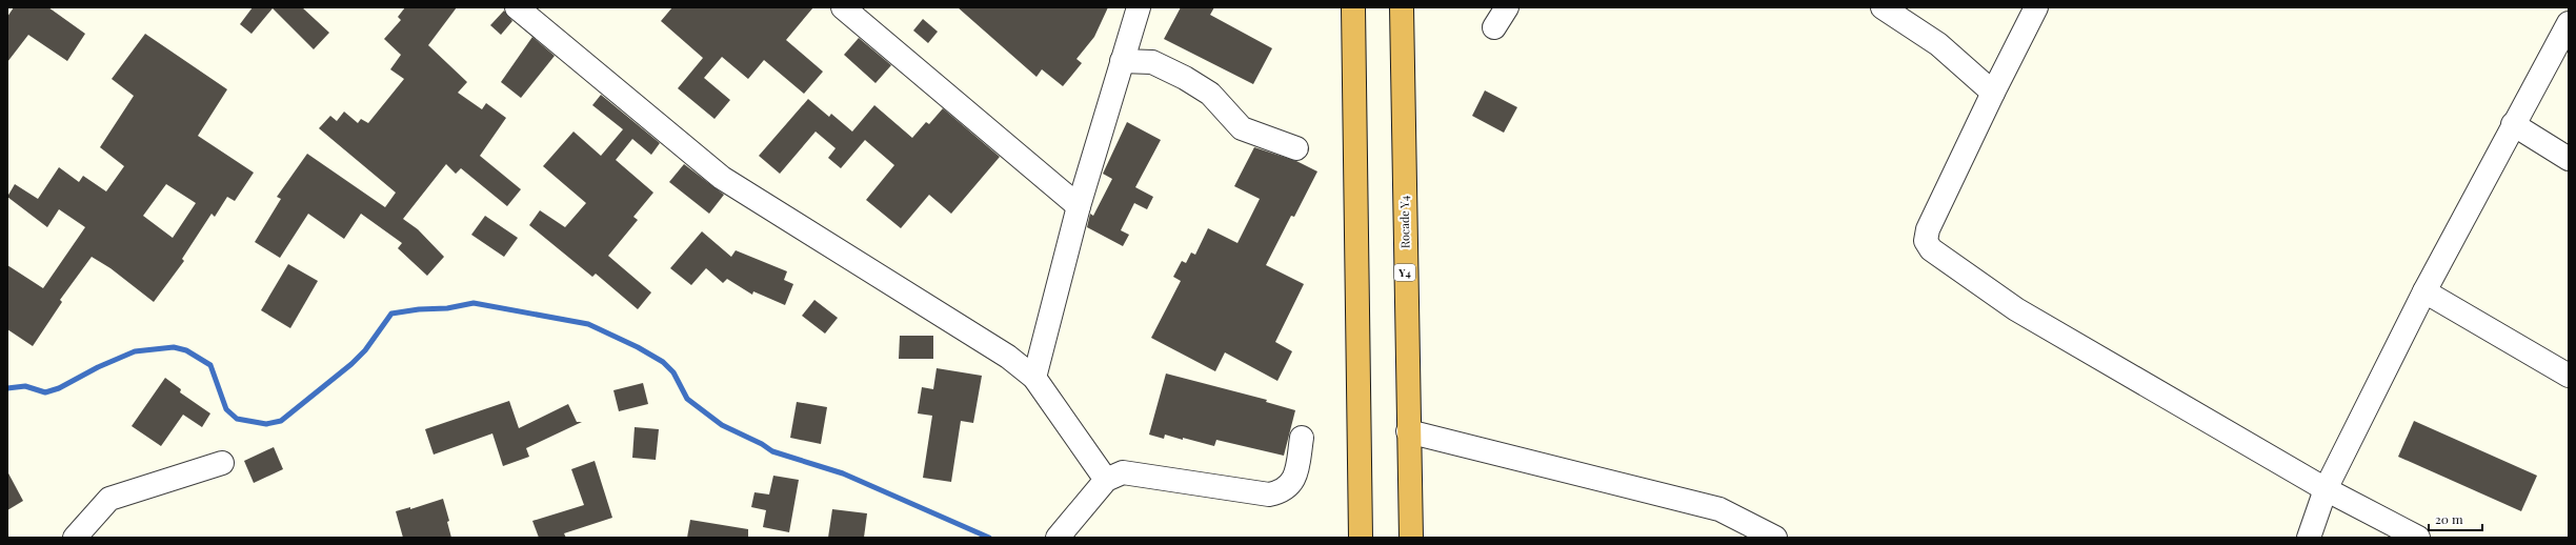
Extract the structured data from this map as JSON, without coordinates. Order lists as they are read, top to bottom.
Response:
{
  "streets": {
    "highway": ["Rocade Y4", "Y4"]
  },
  "scale_bar": "20 m"
}
